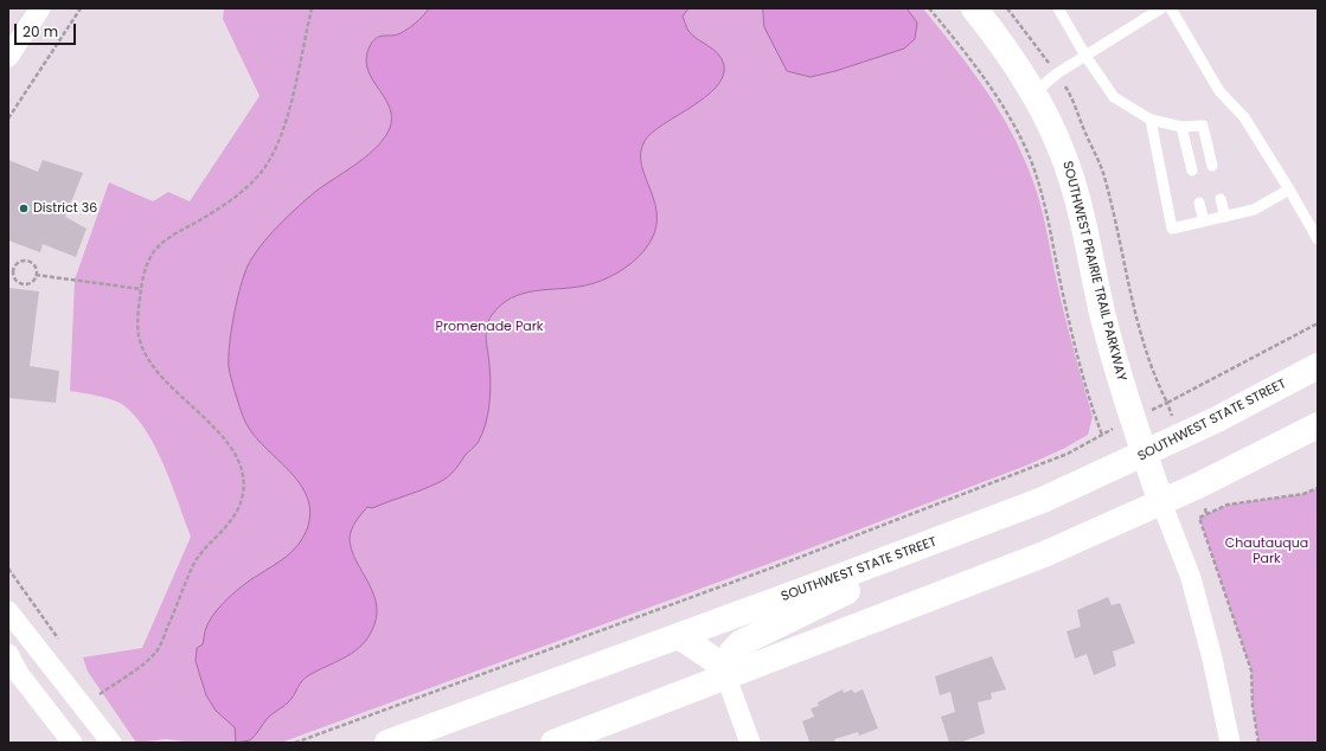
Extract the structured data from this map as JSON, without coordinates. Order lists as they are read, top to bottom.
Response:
{
  "streets": {
    "main road": ["SOUTHWEST PRAIRIE TRAIL PARKWAY", "SOUTHWEST STATE STREET"]
  },
  "crossings": [
    ["SOUTHWEST PRAIRIE TRAIL PARKWAY", "SOUTHWEST STATE STREET"]
  ],
  "parks": ["Promenade Park", "Chautauqua Park"],
  "places": ["District 36"],
  "scale_bar": "20 m"
}
